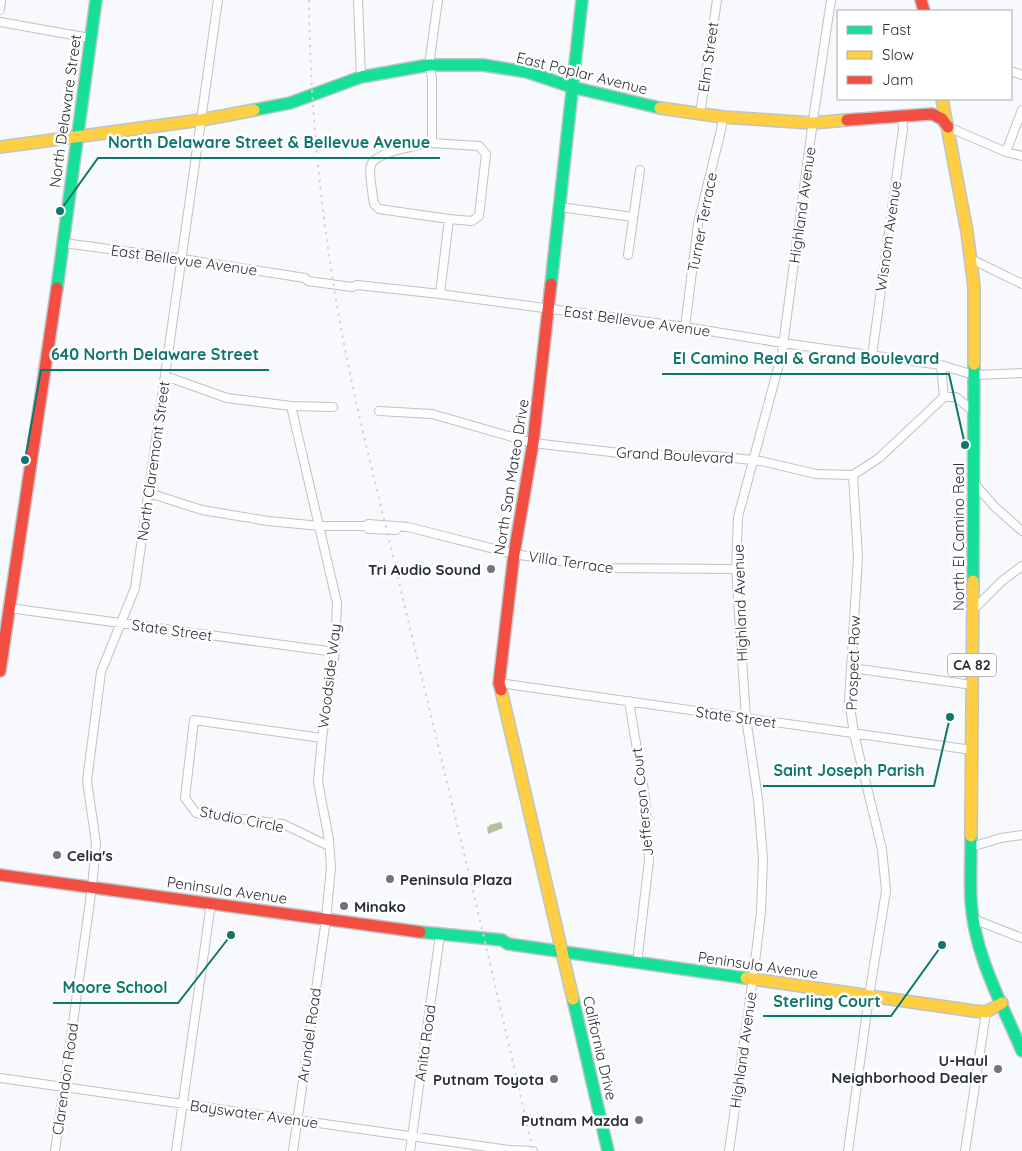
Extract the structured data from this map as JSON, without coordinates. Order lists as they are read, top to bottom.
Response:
{
  "streets": {
    "main road": [
      "East Poplar Avenue",
      "North Delaware Street",
      "North San Mateo Drive",
      "North El Camino Real",
      "CA 82",
      "Peninsula Avenue",
      "California Drive"
    ],
    "street": [
      "Elm Street",
      "Highland Avenue",
      "Turner Terrace",
      "Wisnom Avenue",
      "East Bellevue Avenue",
      "Grand Boulevard",
      "North Claremont Street",
      "Villa Terrace",
      "State Street",
      "Prospect Row",
      "Woodside Way",
      "Jefferson Court",
      "Studio Circle",
      "Arundel Road",
      "Anita Road",
      "Clarendon Road",
      "Bayswater Avenue"
    ]
  },
  "crossings": [
    ["Elm Street", "East Poplar Avenue"],
    ["East Poplar Avenue", "North Delaware Street"],
    ["East Poplar Avenue", "Highland Avenue"],
    ["East Poplar Avenue", "Turner Terrace"],
    ["East Poplar Avenue", "Wisnom Avenue"],
    ["East Poplar Avenue", "North Claremont Street"],
    ["East Poplar Avenue", "North San Mateo Drive"],
    ["East Poplar Avenue", "North El Camino Real"],
    ["North Delaware Street", "East Bellevue Avenue"],
    ["North Delaware Street", "State Street"],
    ["Highland Avenue", "East Bellevue Avenue"],
    ["Highland Avenue", "Grand Boulevard"],
    ["Highland Avenue", "Villa Terrace"],
    ["Highland Avenue", "State Street"],
    ["Highland Avenue", "Peninsula Avenue"],
    ["Turner Terrace", "East Bellevue Avenue"],
    ["Wisnom Avenue", "East Bellevue Avenue"],
    ["East Bellevue Avenue", "North Claremont Street"],
    ["East Bellevue Avenue", "North San Mateo Drive"],
    ["East Bellevue Avenue", "North El Camino Real"],
    ["Grand Boulevard", "North San Mateo Drive"],
    ["Grand Boulevard", "Prospect Row"],
    ["North Claremont Street", "Villa Terrace"],
    ["North Claremont Street", "State Street"],
    ["North Claremont Street", "Peninsula Avenue"],
    ["North Claremont Street", "Clarendon Road"],
    ["North San Mateo Drive", "Villa Terrace"],
    ["North San Mateo Drive", "State Street"],
    ["North San Mateo Drive", "Peninsula Avenue"],
    ["North San Mateo Drive", "California Drive"],
    ["North El Camino Real", "State Street"],
    ["North El Camino Real", "CA 82"],
    ["Villa Terrace", "Woodside Way"],
    ["State Street", "Prospect Row"],
    ["State Street", "Woodside Way"],
    ["State Street", "Jefferson Court"],
    ["Prospect Row", "Peninsula Avenue"],
    ["Woodside Way", "Studio Circle"],
    ["Woodside Way", "Peninsula Avenue"],
    ["Woodside Way", "Arundel Road"],
    ["Jefferson Court", "Peninsula Avenue"],
    ["Peninsula Avenue", "Arundel Road"],
    ["Peninsula Avenue", "Anita Road"],
    ["Peninsula Avenue", "California Drive"],
    ["Peninsula Avenue", "Clarendon Road"],
    ["Arundel Road", "Bayswater Avenue"],
    ["Anita Road", "Bayswater Avenue"],
    ["Clarendon Road", "Bayswater Avenue"]
  ],
  "places": [
    "North Delaware Street & Bellevue Avenue",
    "El Camino Real & Grand Boulevard",
    "640 North Delaware Street",
    "Tri Audio Sound",
    "Saint Joseph Parish",
    "Celia's",
    "Peninsula Plaza",
    "Minako",
    "Moore School",
    "Sterling Court",
    "U-Haul Neighborhood Dealer",
    "Putnam Toyota",
    "Putnam Mazda"
  ],
  "legend": ["Fast", "Slow", "Jam"]
}
